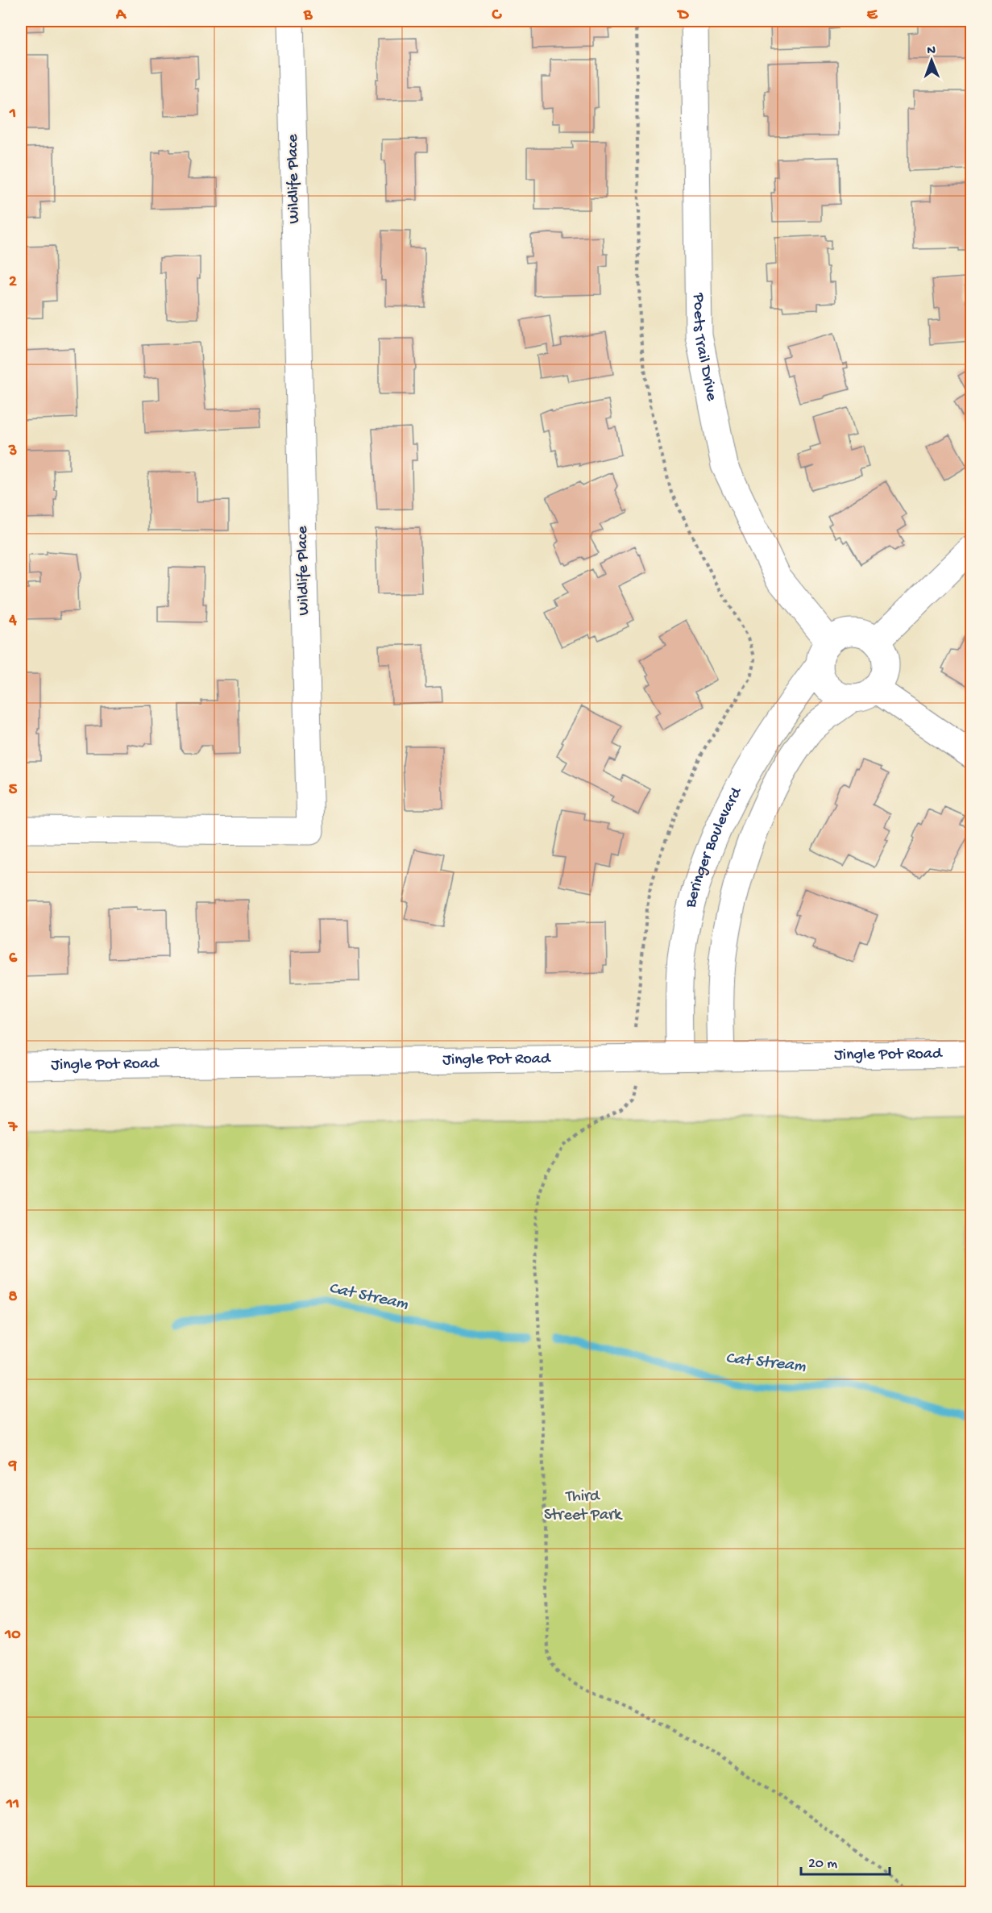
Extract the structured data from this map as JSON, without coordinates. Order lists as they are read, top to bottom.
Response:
{
  "streets": {
    "street": [
      "Wildlife Place",
      "Poets Trail Drive",
      "Beringer Boulevard",
      "Jingle Pot Road"
    ]
  },
  "crossings": [
    ["Poets Trail Drive", "Beringer Boulevard"],
    ["Beringer Boulevard", "Jingle Pot Road"]
  ],
  "water": ["Cat Stream"],
  "parks": ["Third Street Park"],
  "scale_bar": "20 m",
  "north": "top",
  "grid": {
    "columns": [
      "A",
      "B",
      "C",
      "D",
      "E"
    ],
    "rows": [
      "1",
      "2",
      "3",
      "4",
      "5",
      "6",
      "7",
      "8",
      "9",
      "10",
      "11"
    ]
  }
}
